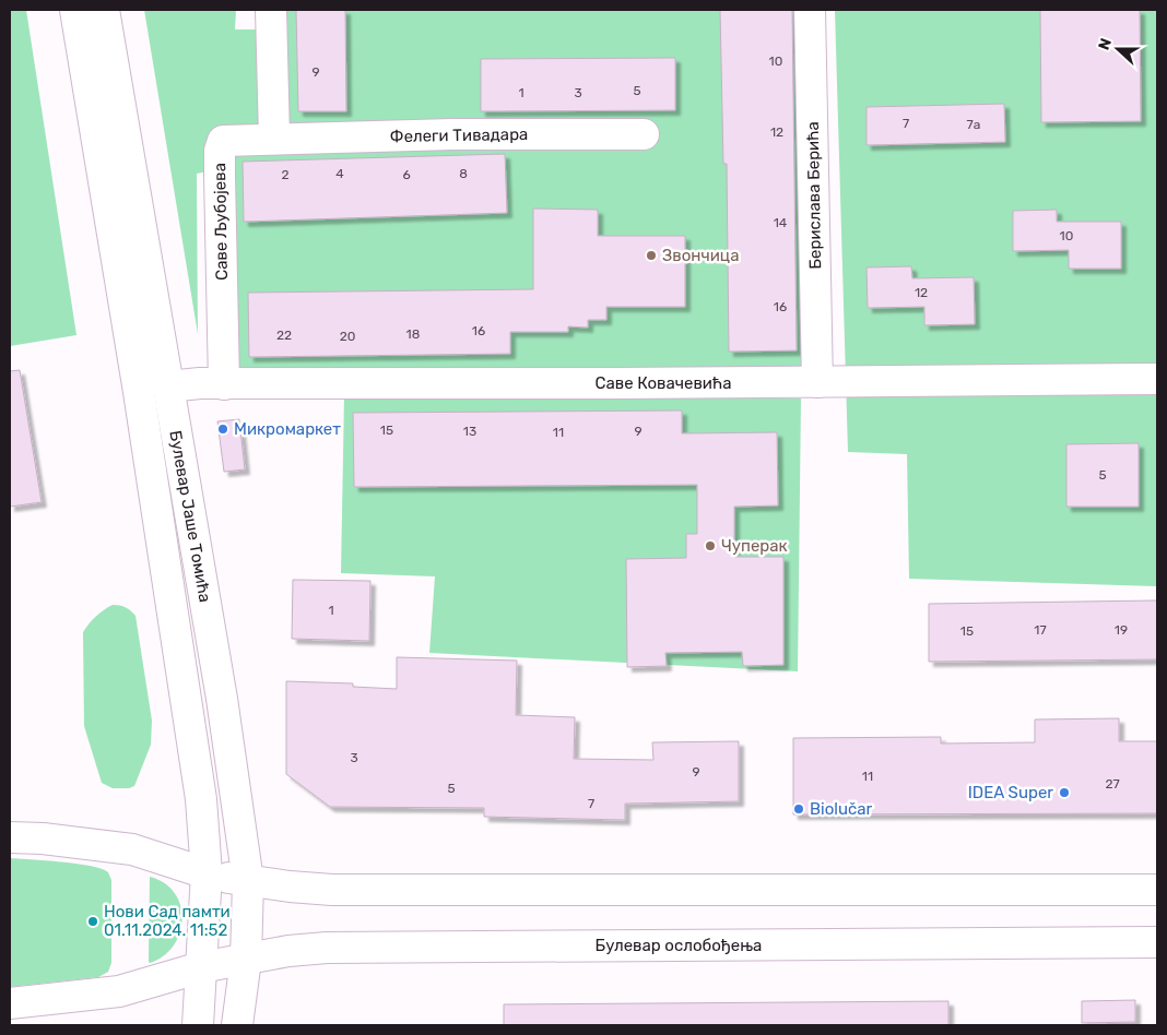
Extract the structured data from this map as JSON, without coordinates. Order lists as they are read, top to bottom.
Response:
{
  "streets": {
    "main road": [
      "Фелеги Тивадара",
      "Берислава Берића",
      "Саве Љубојева",
      "Саве Ковачевића",
      "Булевар Јаше Томића",
      "Булевар ослобођења"
    ]
  },
  "crossings": [
    ["Фелеги Тивадара", "Саве Љубојева"],
    ["Берислава Берића", "Саве Ковачевића"],
    ["Саве Љубојева", "Саве Ковачевића"],
    ["Саве Ковачевића", "Булевар Јаше Томића"],
    ["Булевар Јаше Томића", "Булевар ослобођења"]
  ],
  "places": [
    "Звончица",
    "Микромаркет",
    "Чуперак",
    "IDEA Super",
    "Biolučar",
    "Нови Сад памти 01.11.2024. 11:52"
  ],
  "house_numbers": [
    "10",
    "9",
    "5",
    "1",
    "3",
    "7",
    "7a",
    "12",
    "4",
    "8",
    "2",
    "6",
    "14",
    "10",
    "12",
    "16",
    "16",
    "18",
    "22",
    "20",
    "15",
    "13",
    "9",
    "11",
    "5",
    "1",
    "17",
    "19",
    "15",
    "3",
    "9",
    "11",
    "27",
    "5",
    "7"
  ],
  "north": "left"
}
